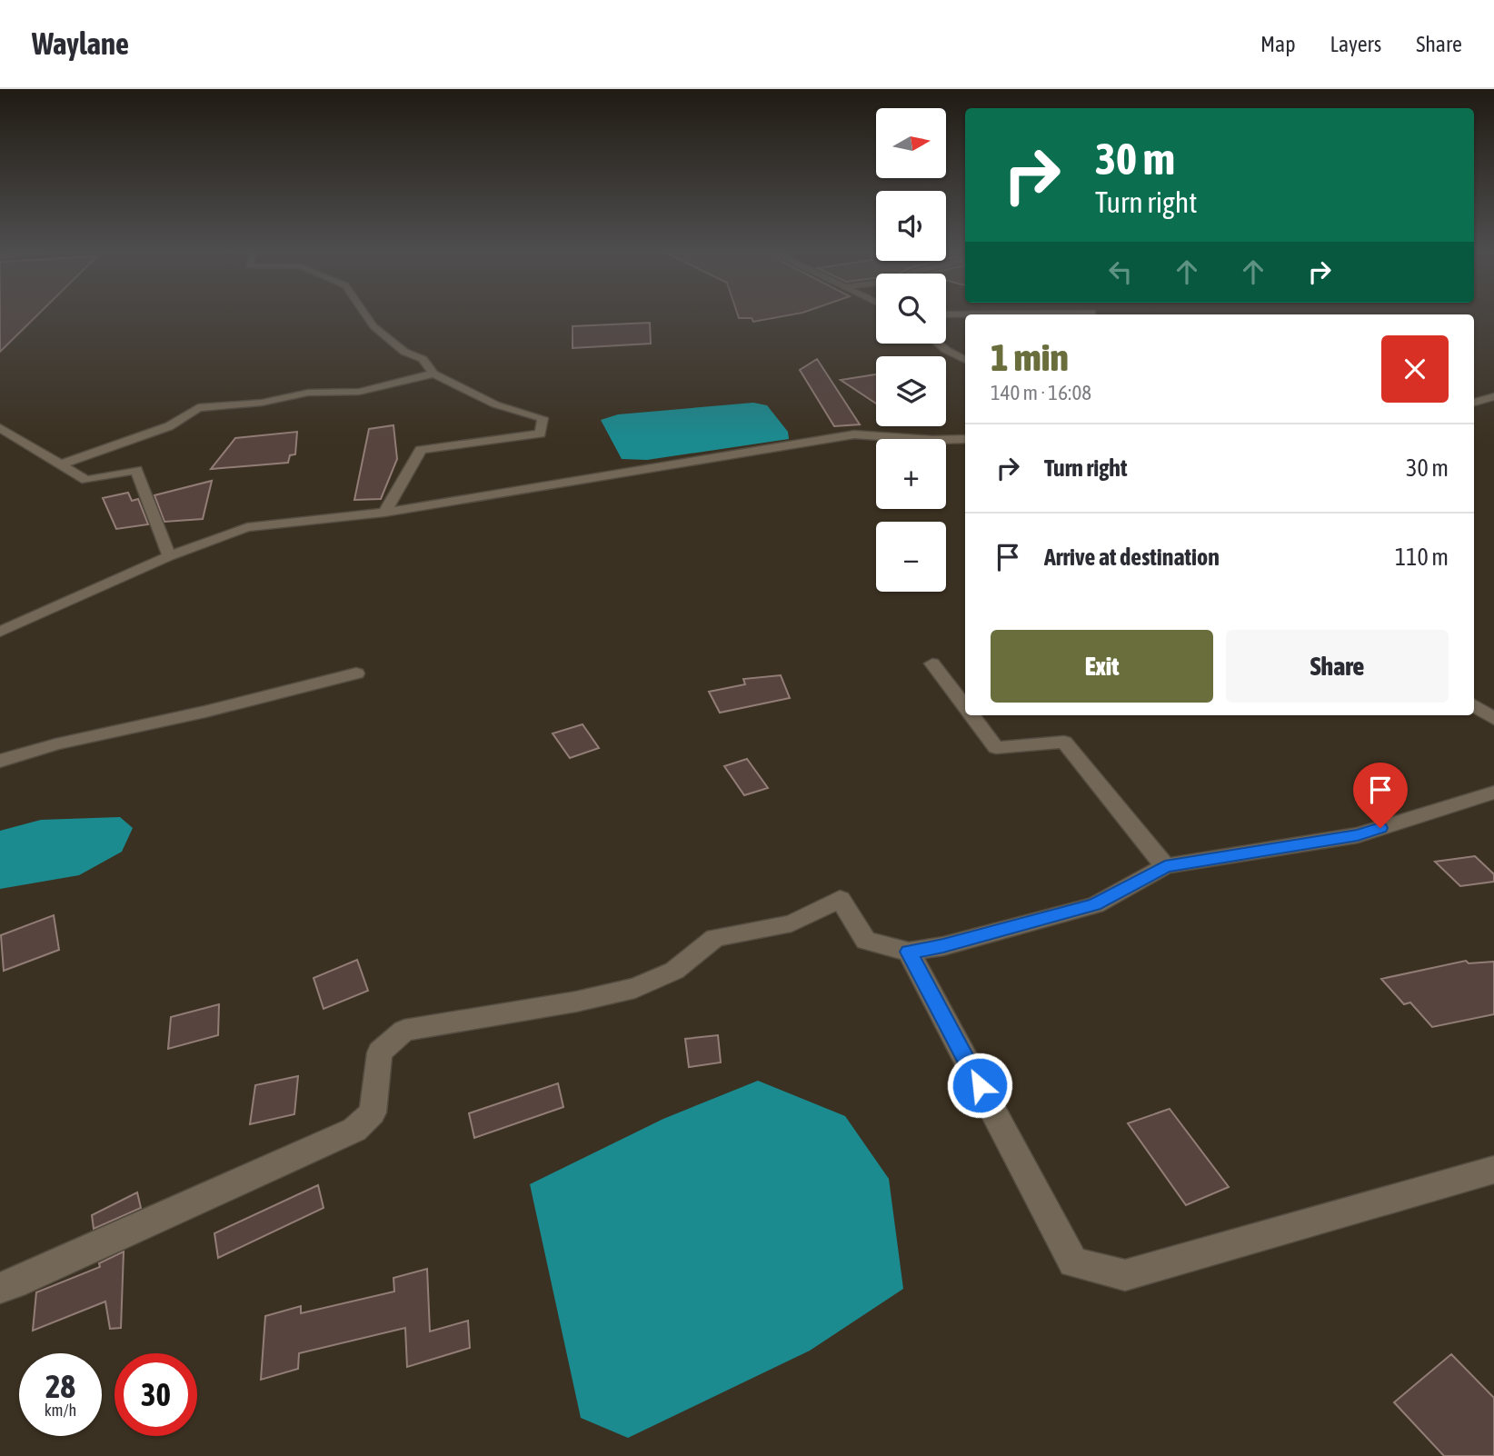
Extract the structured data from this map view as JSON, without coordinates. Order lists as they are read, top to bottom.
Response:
{
  "north": "right",
  "page": {
    "header": "Waylane",
    "nav": ["Map", "Layers", "Share"],
    "map_buttons": ["+", "−"],
    "turn": ["30 m", "Turn right"],
    "heading": ["1 min", "140 m · 16:08"],
    "list": [
      {
        "name": "Turn right",
        "value": "30 m"
      },
      {
        "name": "Arrive at destination",
        "value": "110 m"
      }
    ],
    "buttons": ["Exit", "Share"],
    "speed": "28 km/h",
    "limit": "30"
  }
}
